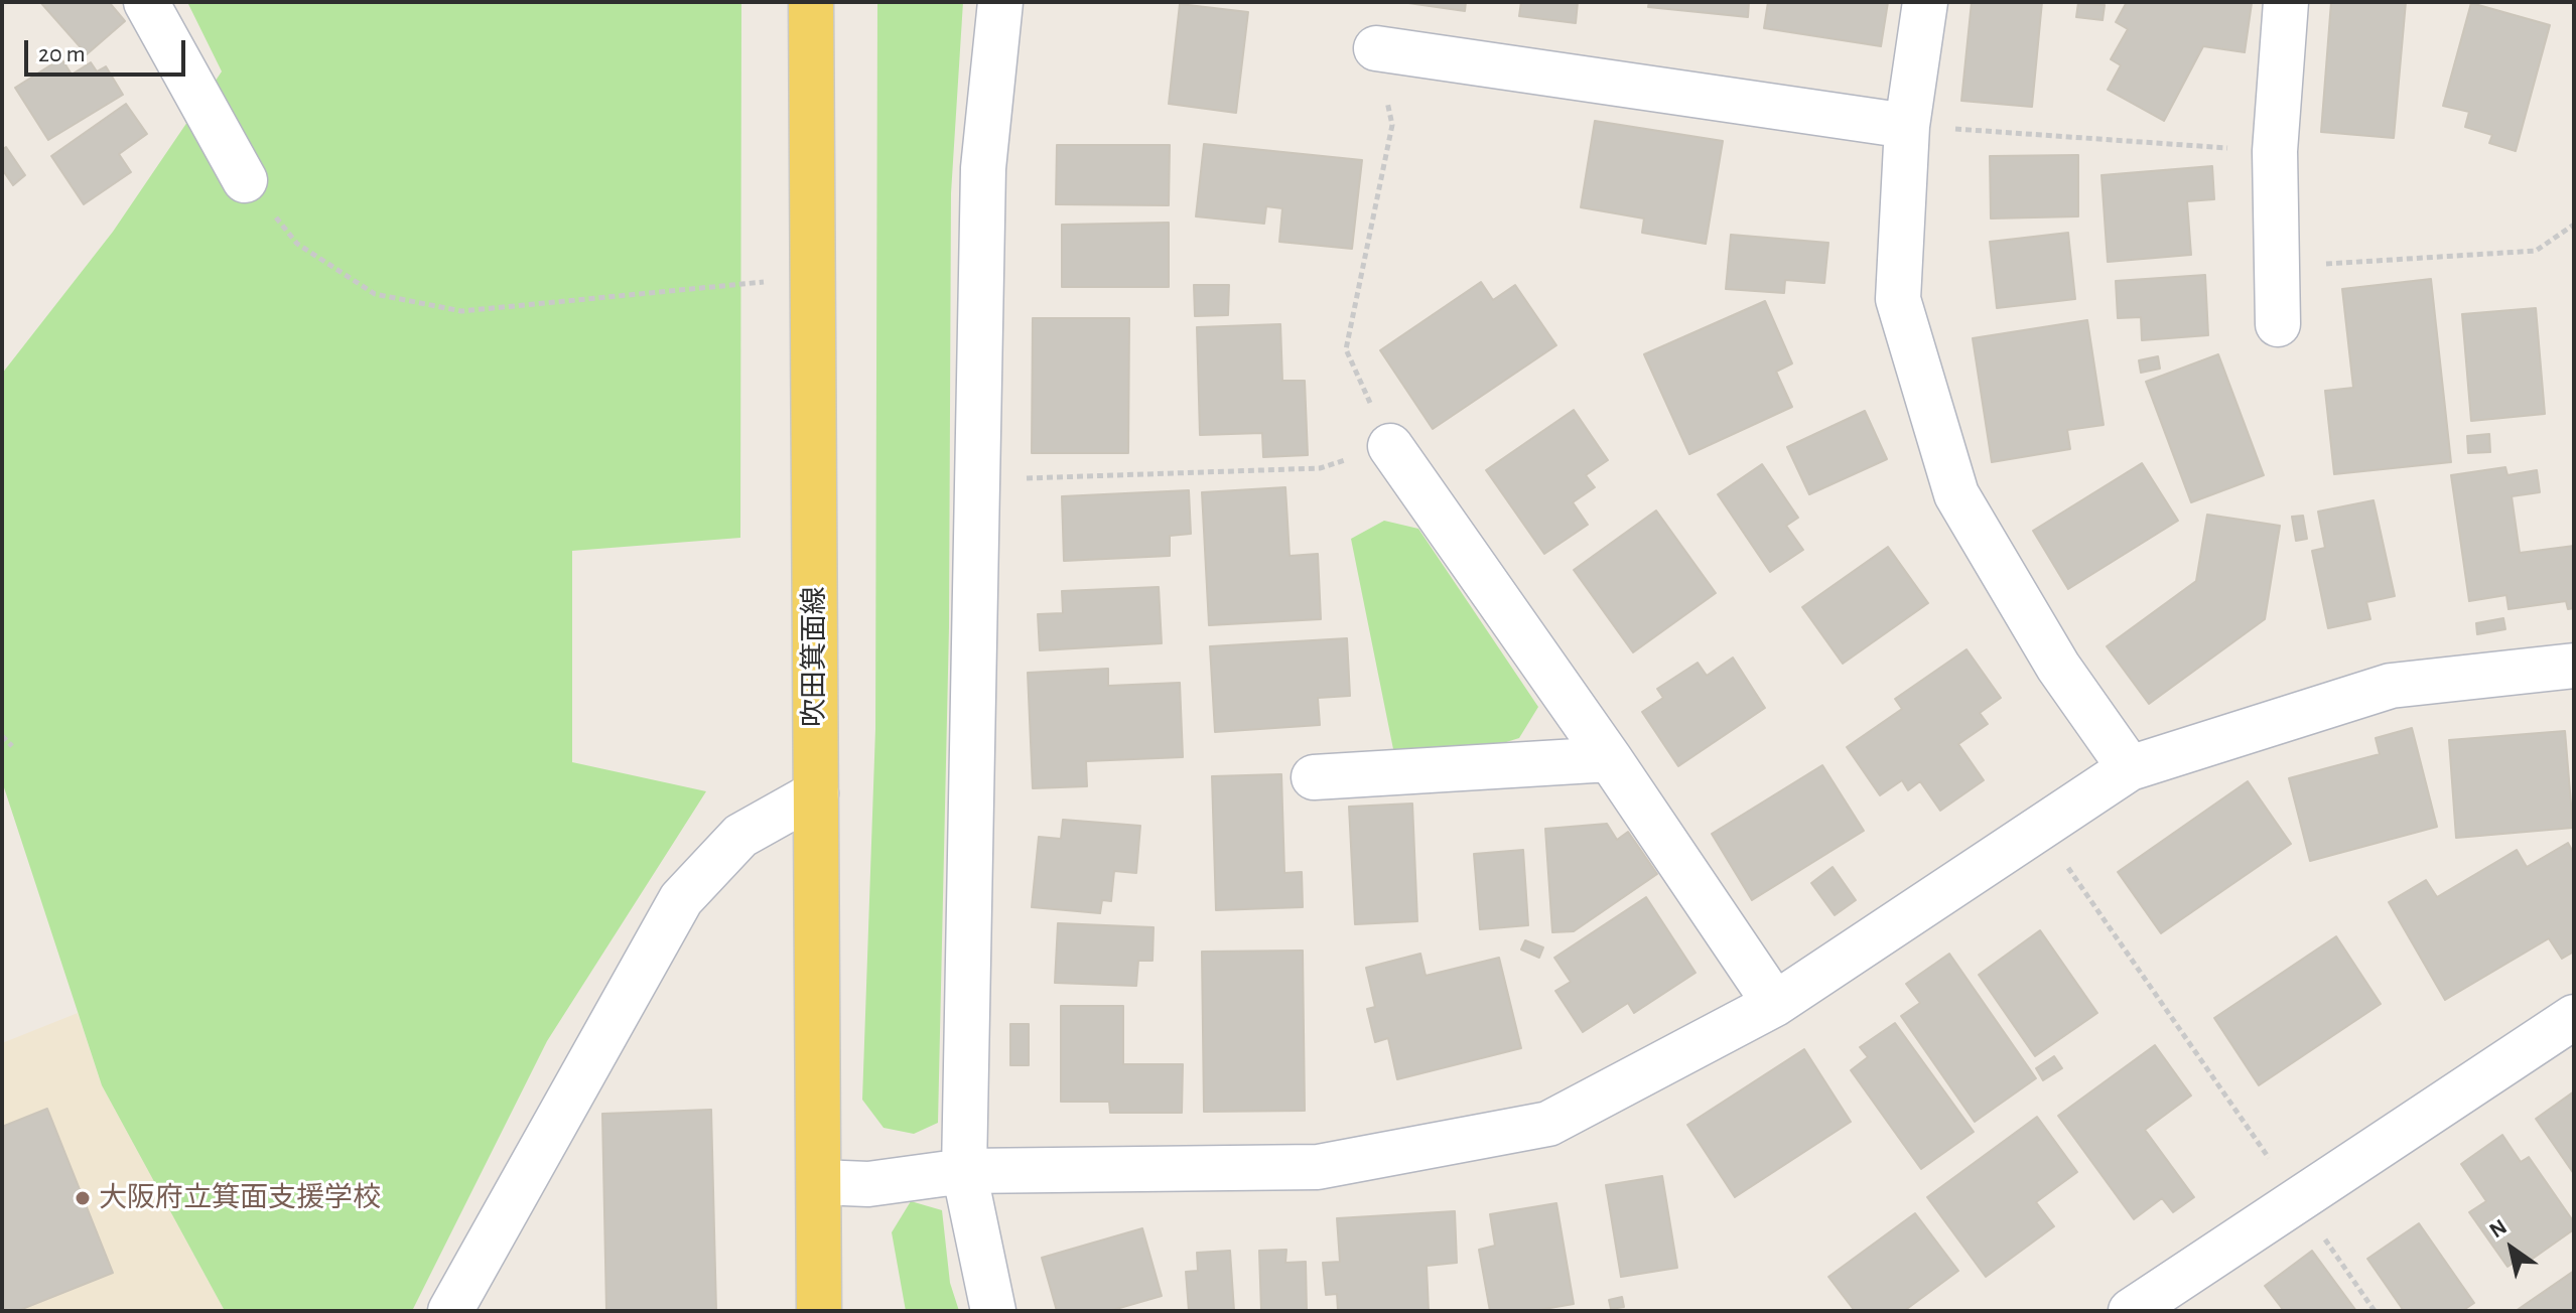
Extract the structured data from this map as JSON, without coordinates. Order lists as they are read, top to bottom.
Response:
{
  "streets": {
    "main road": ["吹田箕面線"]
  },
  "places": ["大阪府立箕面支援学校"],
  "scale_bar": "20 m",
  "north": "top left"
}
